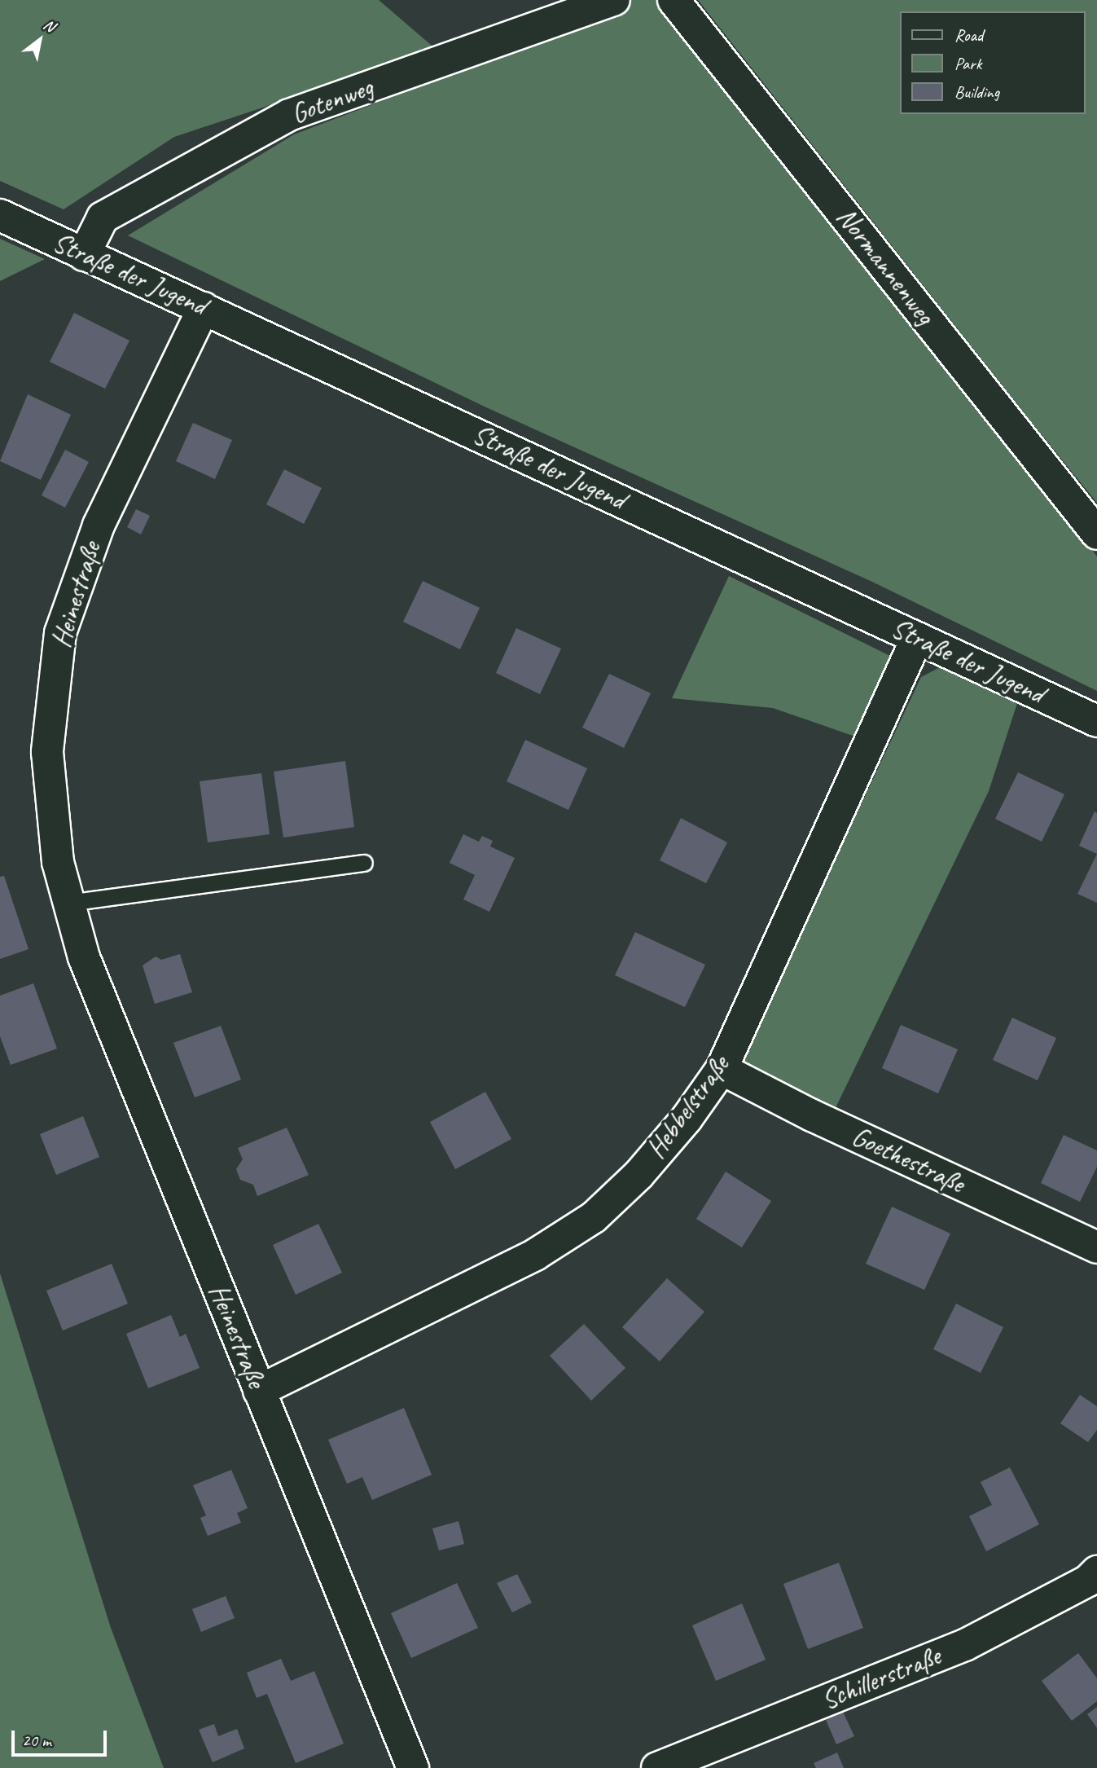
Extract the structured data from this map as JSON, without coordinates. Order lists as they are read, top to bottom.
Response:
{
  "streets": {
    "street": [
      "Gotenweg",
      "Normannenweg",
      "Straße der Jugend",
      "Heinestraße",
      "Hebbelstraße",
      "Goethestraße",
      "Schillerstraße"
    ]
  },
  "crossings": [
    ["Gotenweg", "Straße der Jugend"],
    ["Straße der Jugend", "Heinestraße"],
    ["Straße der Jugend", "Hebbelstraße"],
    ["Heinestraße", "Hebbelstraße"],
    ["Hebbelstraße", "Goethestraße"]
  ],
  "legend": ["Road", "Park", "Building"],
  "scale_bar": "20 m",
  "north": "top right"
}
